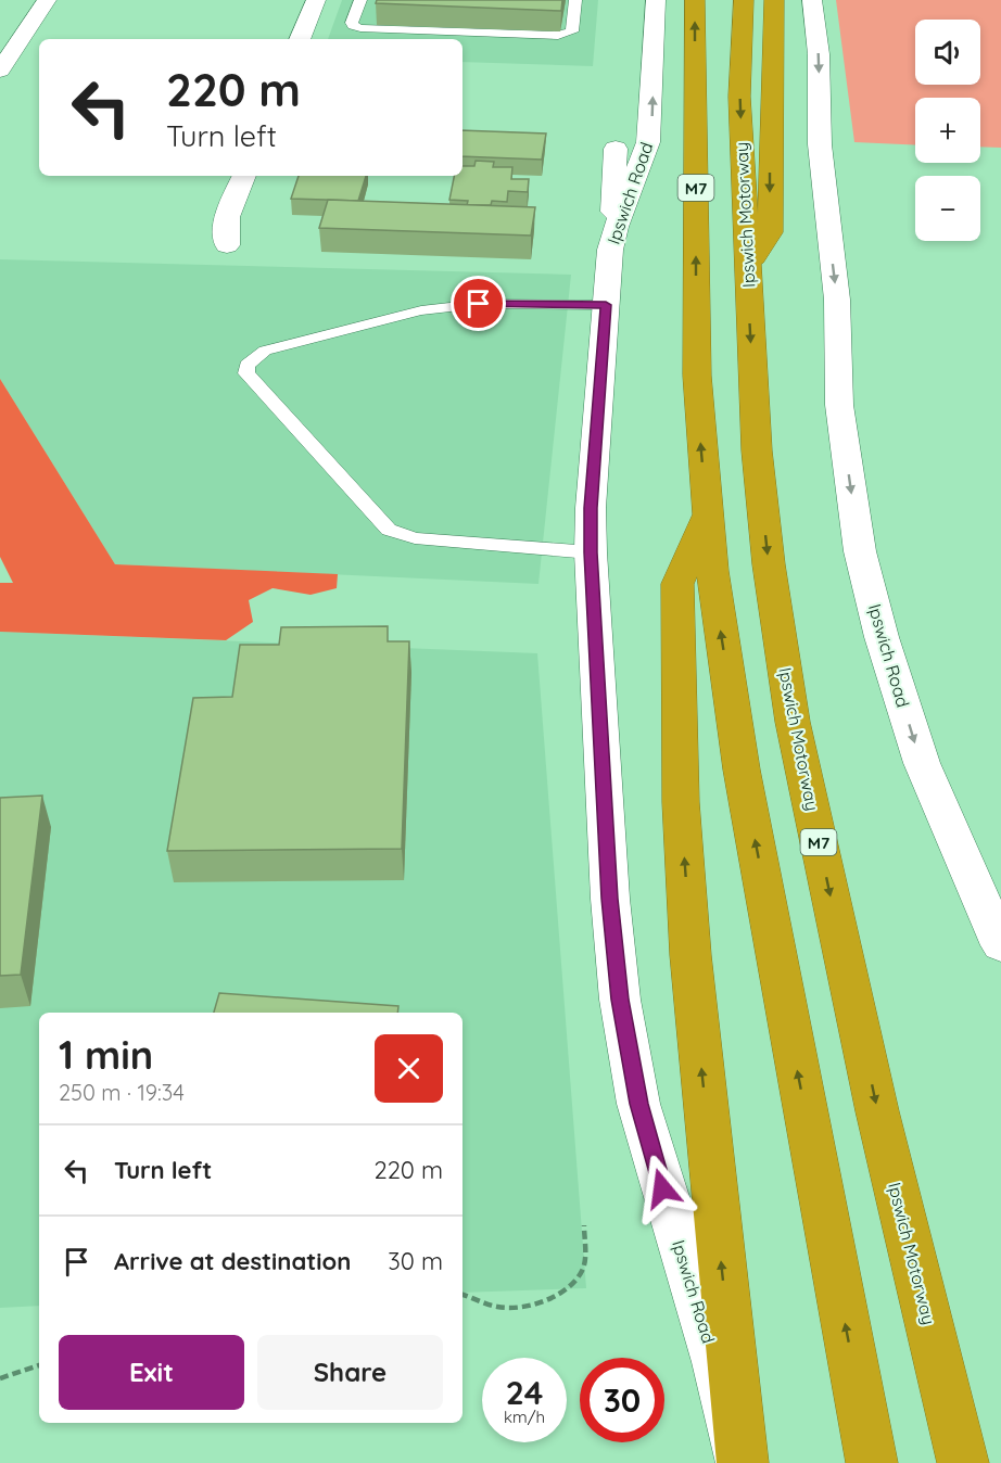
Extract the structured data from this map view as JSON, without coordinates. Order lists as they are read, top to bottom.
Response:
{
  "streets": {
    "highway": ["M7", "Ipswich Motorway"],
    "street": ["Ipswich Road"]
  },
  "page": {
    "map_buttons": ["+", "−"],
    "turn": ["220 m", "Turn left"],
    "heading": ["1 min", "250 m · 19:34"],
    "list": [
      {
        "name": "Turn left",
        "value": "220 m"
      },
      {
        "name": "Arrive at destination",
        "value": "30 m"
      }
    ],
    "buttons": ["Exit", "Share"],
    "speed": "24 km/h",
    "limit": "30"
  }
}
